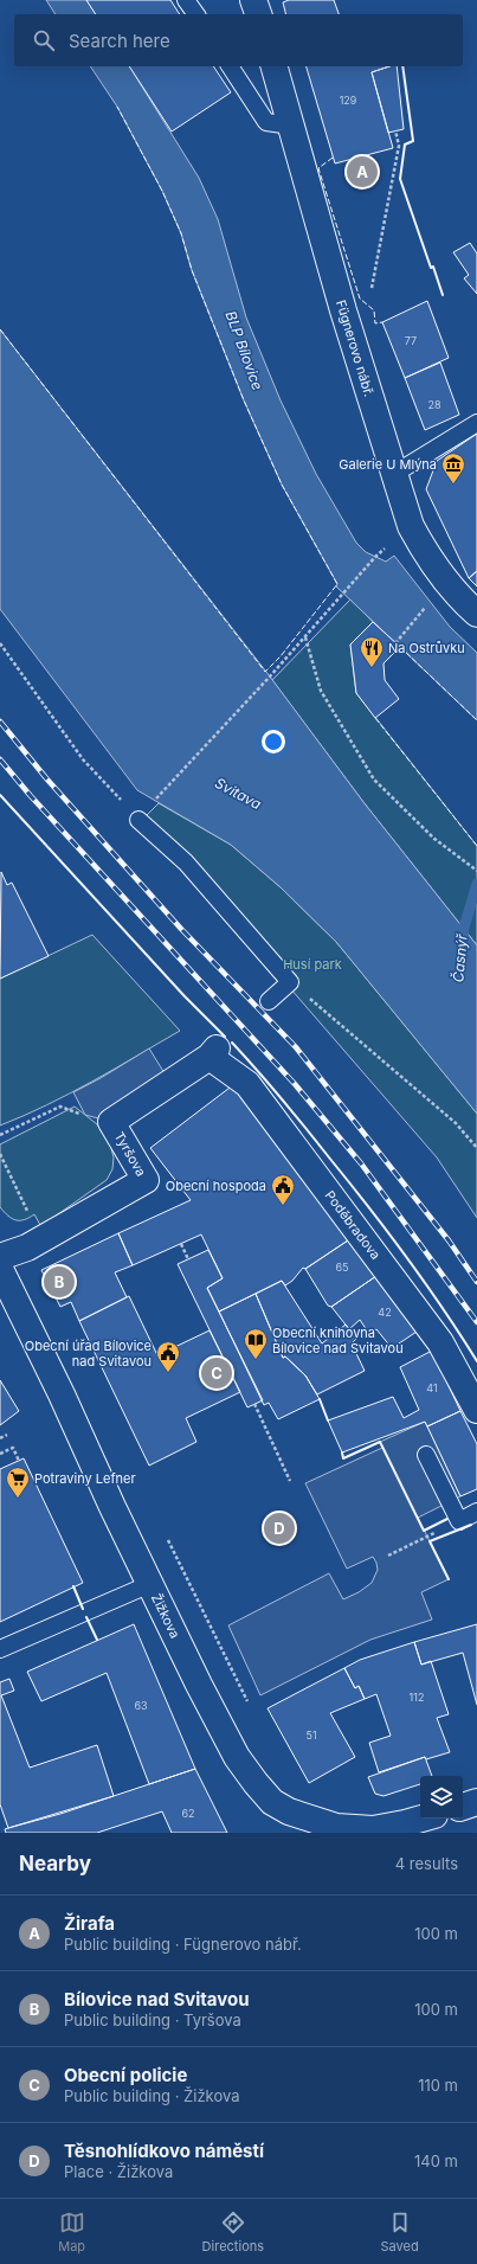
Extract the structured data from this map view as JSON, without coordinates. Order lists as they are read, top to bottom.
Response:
{
  "streets": {
    "street": [
      "Fügnerovo nábř.",
      "Tyršova",
      "Poděbradova",
      "Žižkova"
    ]
  },
  "crossings": [
    ["Tyršova", "Poděbradova"]
  ],
  "water": ["BLP Bílovice", "Svitava", "Časnýř"],
  "parks": ["Husí park"],
  "places": {
    "museum": ["Galerie U Mlýna"],
    "restaurant": ["Na Ostrůvku"],
    "public building": ["Obecní hospoda", "Obecní úřad Bílovice nad Svitavou"],
    "library": ["Obecní knihovna Bílovice nad Svitavou"],
    "supermarket": ["Potraviny Lefner"]
  },
  "house_numbers": [
    "129",
    "77",
    "28",
    "65",
    "42",
    "41",
    "112",
    "63",
    "51",
    "62"
  ],
  "page": {
    "search": "Search here",
    "pins": [
      "A",
      "B",
      "C",
      "D"
    ],
    "heading": ["Nearby", "4 results"],
    "list": [
      {
        "mark": "A",
        "name": "Žirafa",
        "note": "Public building · Fügnerovo nábř.",
        "value": "100 m"
      },
      {
        "mark": "B",
        "name": "Bílovice nad Svitavou",
        "note": "Public building · Tyršova",
        "value": "100 m"
      },
      {
        "mark": "C",
        "name": "Obecní policie",
        "note": "Public building · Žižkova",
        "value": "110 m"
      },
      {
        "mark": "D",
        "name": "Těsnohlídkovo náměstí",
        "note": "Place · Žižkova",
        "value": "140 m"
      }
    ],
    "nav": ["Map", "Directions", "Saved"]
  }
}
